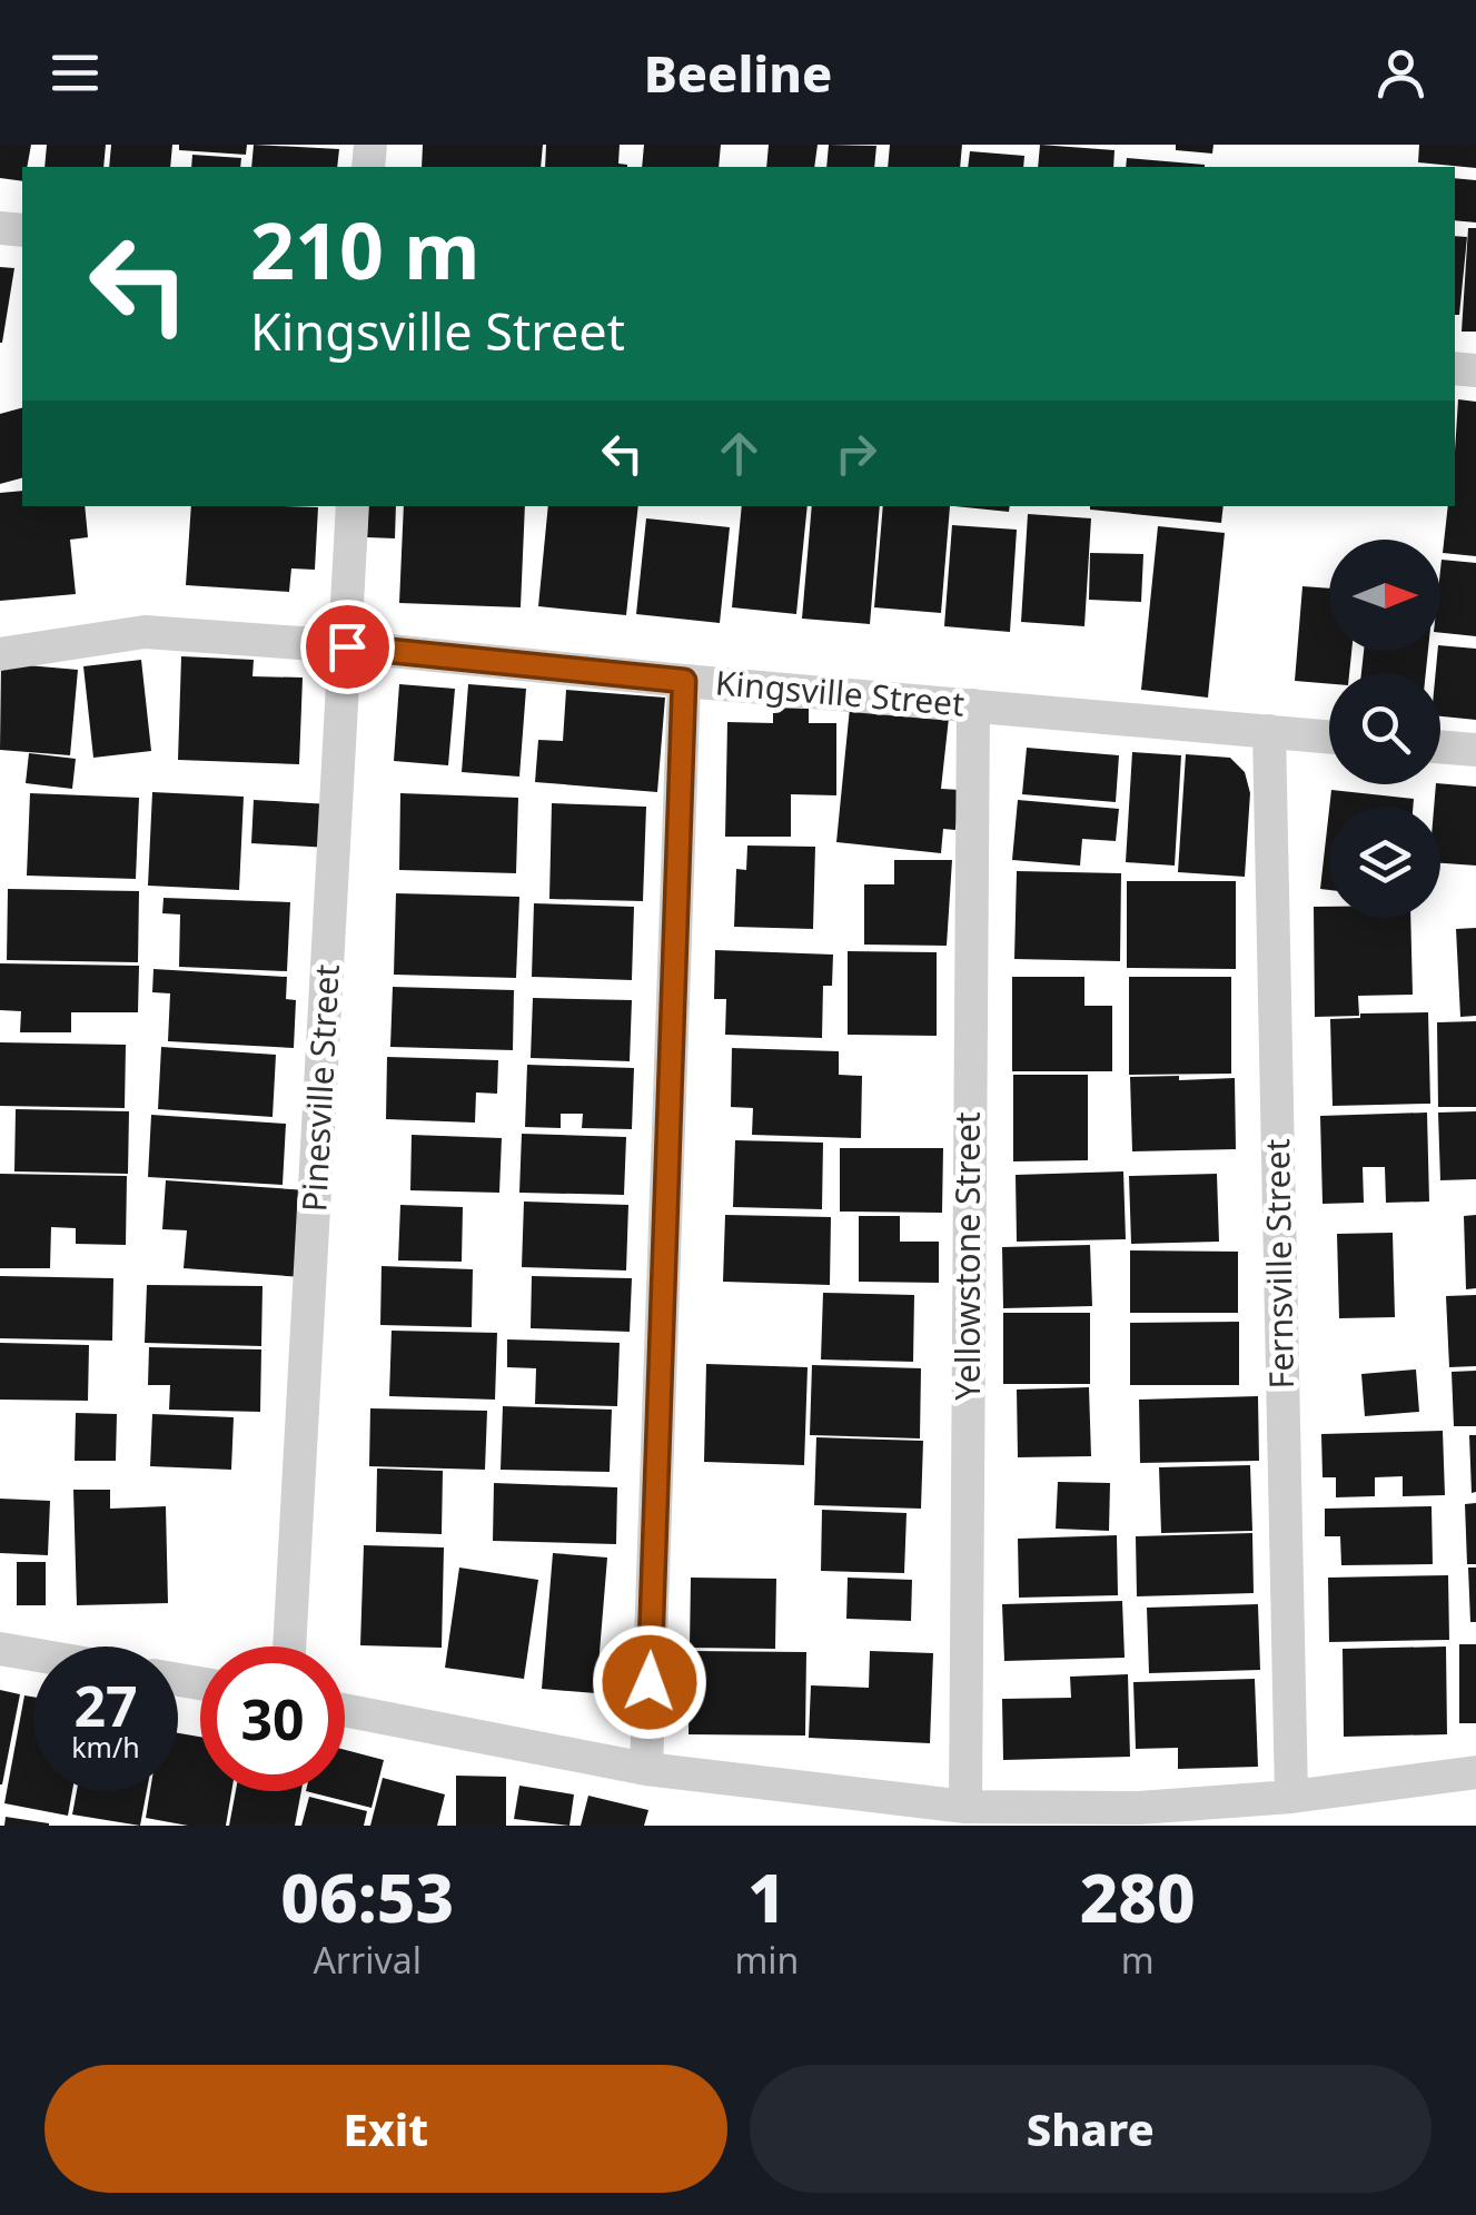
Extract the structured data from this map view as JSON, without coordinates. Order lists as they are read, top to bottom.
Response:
{
  "streets": {
    "street": [
      "Kingsville Street",
      "Pinesville Street",
      "Yellowstone Street",
      "Fernsville Street"
    ]
  },
  "crossings": [
    ["Kingsville Street", "Pinesville Street"],
    ["Kingsville Street", "Yellowstone Street"],
    ["Kingsville Street", "Fernsville Street"]
  ],
  "north": "right",
  "page": {
    "header": "Beeline",
    "turn": ["210 m", "Kingsville Street"],
    "speed": "27 km/h",
    "limit": "30",
    "eta": [
      "06:53",
      "Arrival",
      "1",
      "min",
      "280",
      "m"
    ],
    "buttons": ["Exit", "Share"]
  }
}
